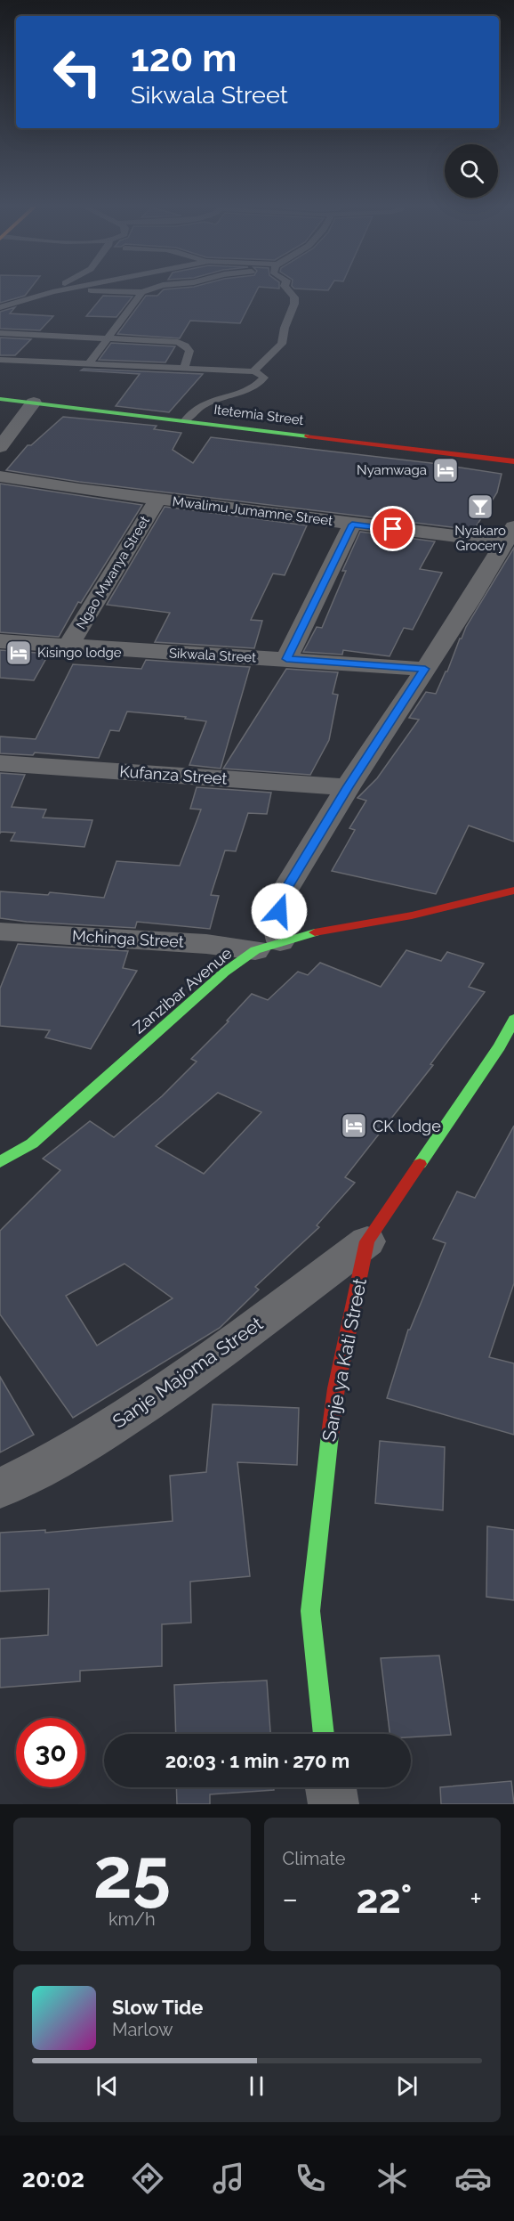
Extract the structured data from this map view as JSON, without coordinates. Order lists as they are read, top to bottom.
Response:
{
  "streets": {
    "street": [
      "Itetemia Street",
      "Mwalimu Jumamne Street",
      "Ngao Mwanya Street",
      "Sikwala Street",
      "Kufanza Street",
      "Mchinga Street",
      "Zanzibar Avenue",
      "Sanje ya Kati Street",
      "Sanje Majoma Street"
    ]
  },
  "crossings": [
    ["Mwalimu Jumamne Street", "Ngao Mwanya Street"],
    ["Ngao Mwanya Street", "Sikwala Street"],
    ["Mchinga Street", "Zanzibar Avenue"],
    ["Sanje ya Kati Street", "Sanje Majoma Street"]
  ],
  "places": {
    "hotel": ["Nyamwaga", "Kisingo lodge", "CK lodge"],
    "bar": ["Nyakaro Grocery"]
  },
  "page": {
    "turn": ["120 m", "Sikwala Street"],
    "limit": "30",
    "trip": "20:03 · 1 min · 270 m",
    "tile": [
      ["25", "km/h"],
      "Climate"
    ],
    "heat": ["−", "22°", "+"],
    "song": ["Slow Tide", "Marlow"],
    "tabs": "20:02"
  }
}
